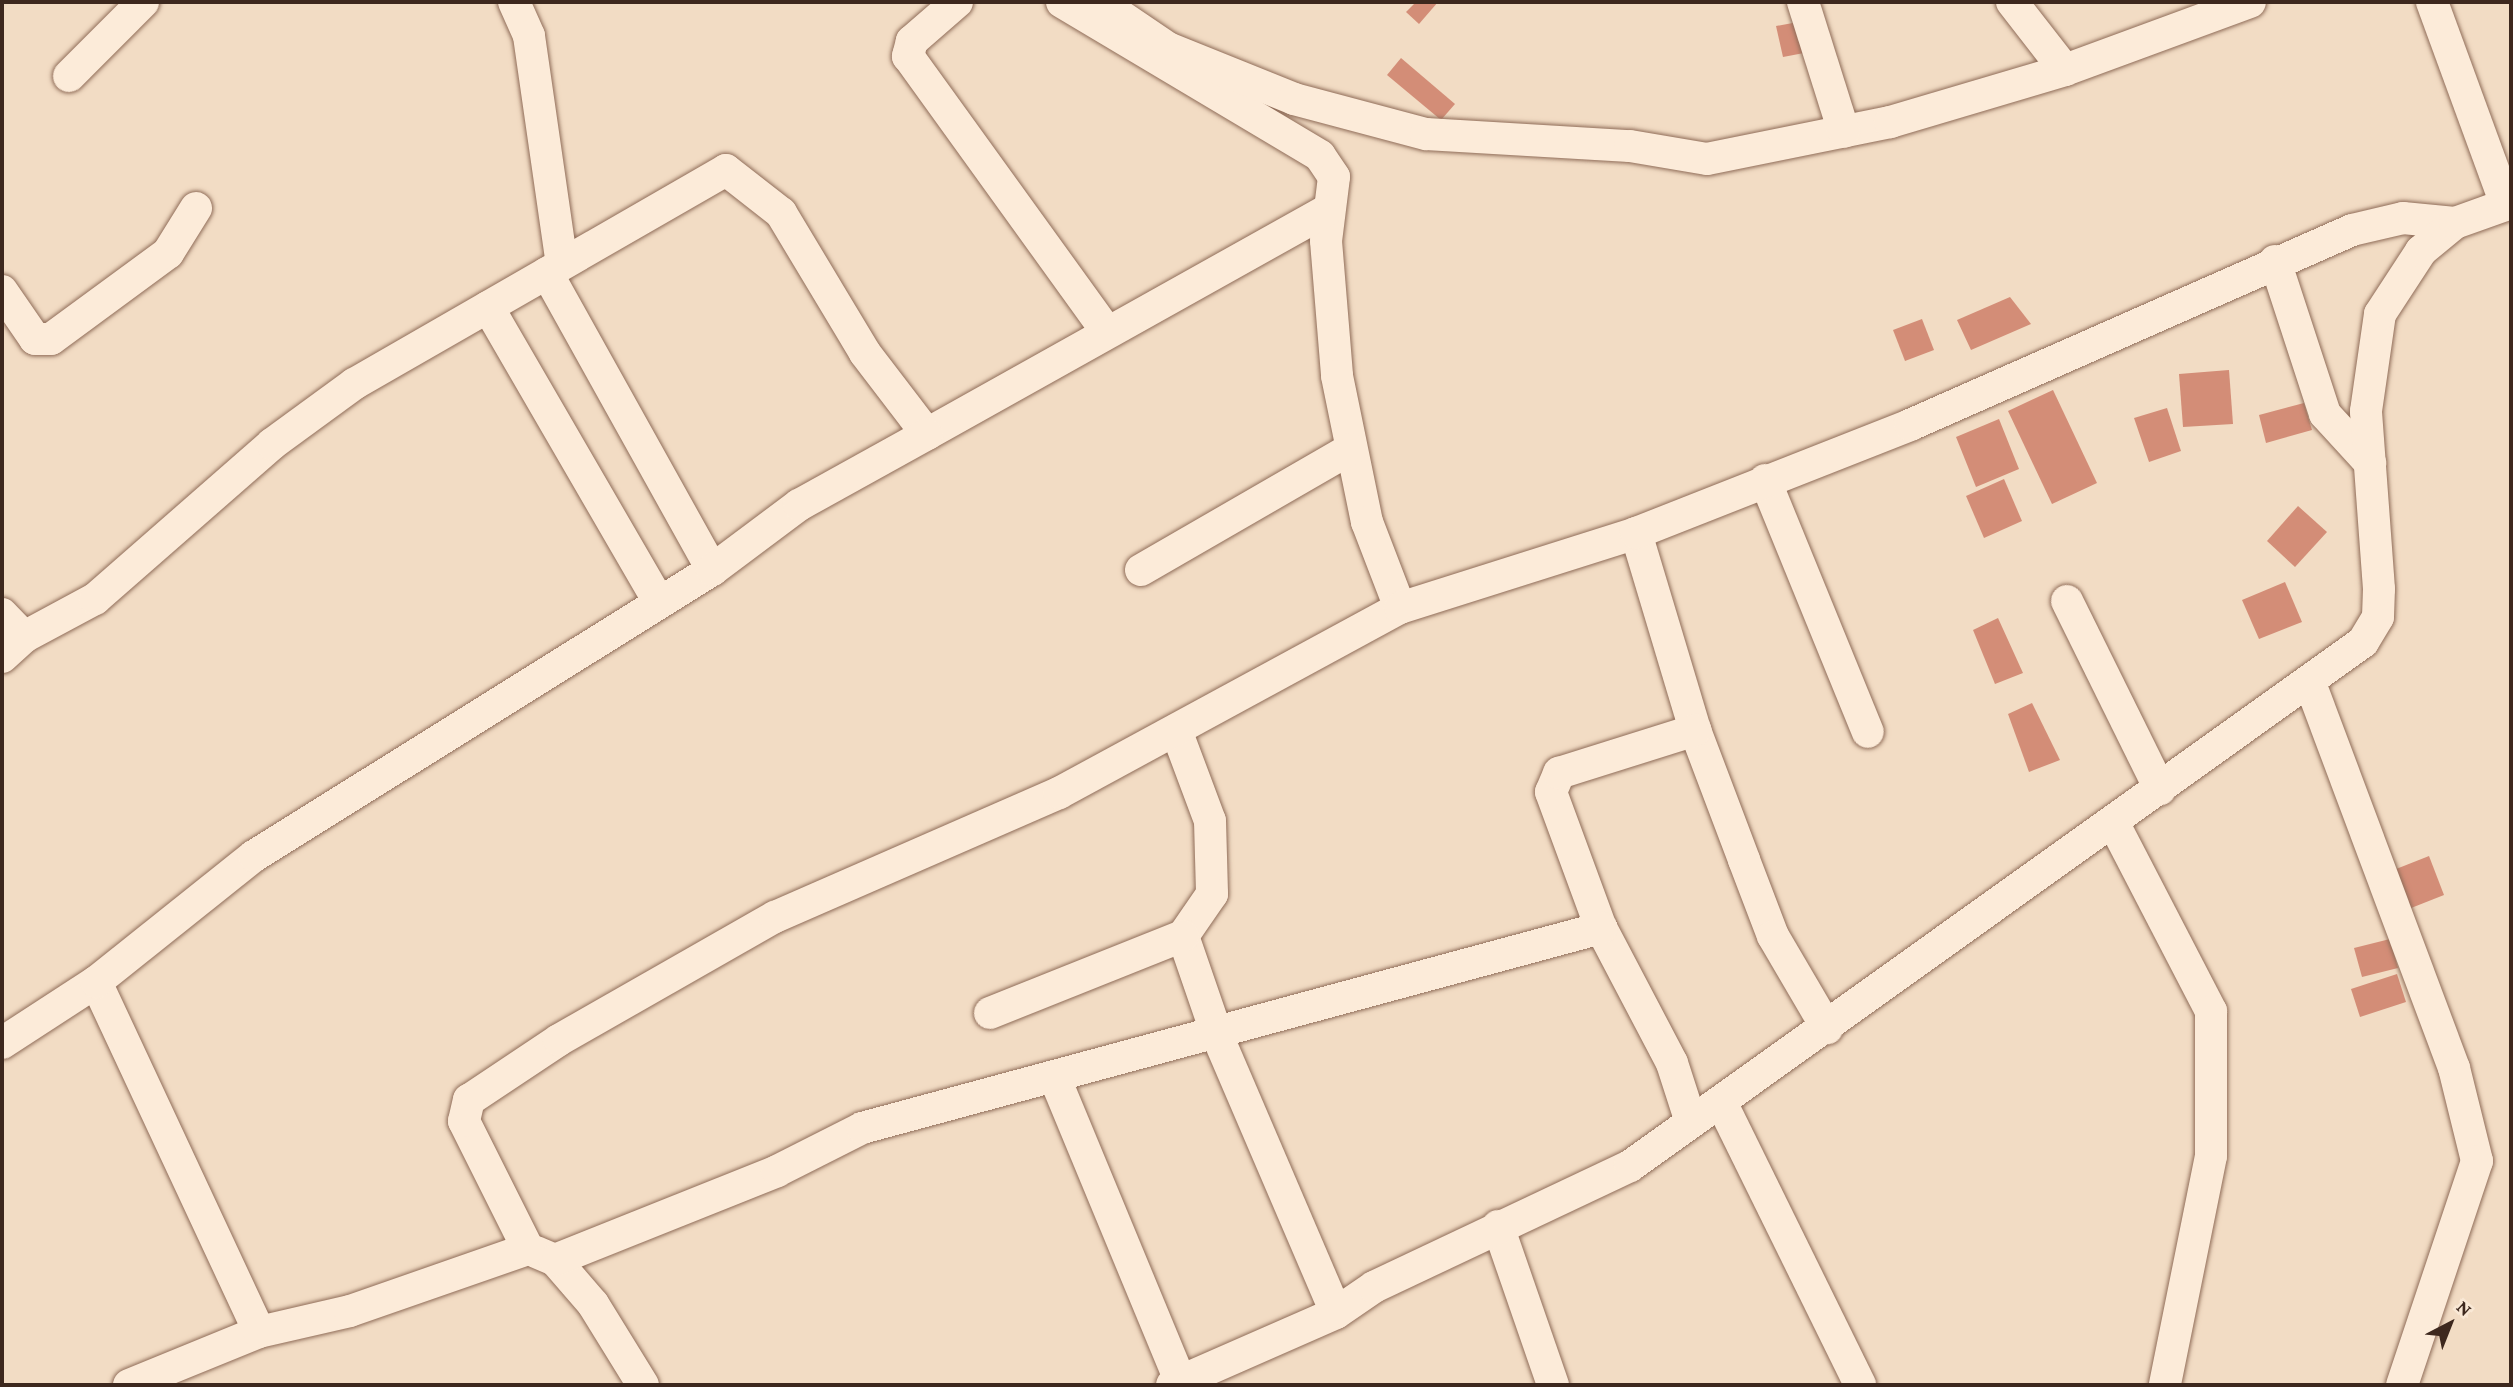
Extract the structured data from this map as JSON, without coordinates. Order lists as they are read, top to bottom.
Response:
{
  "north": "top right"
}
